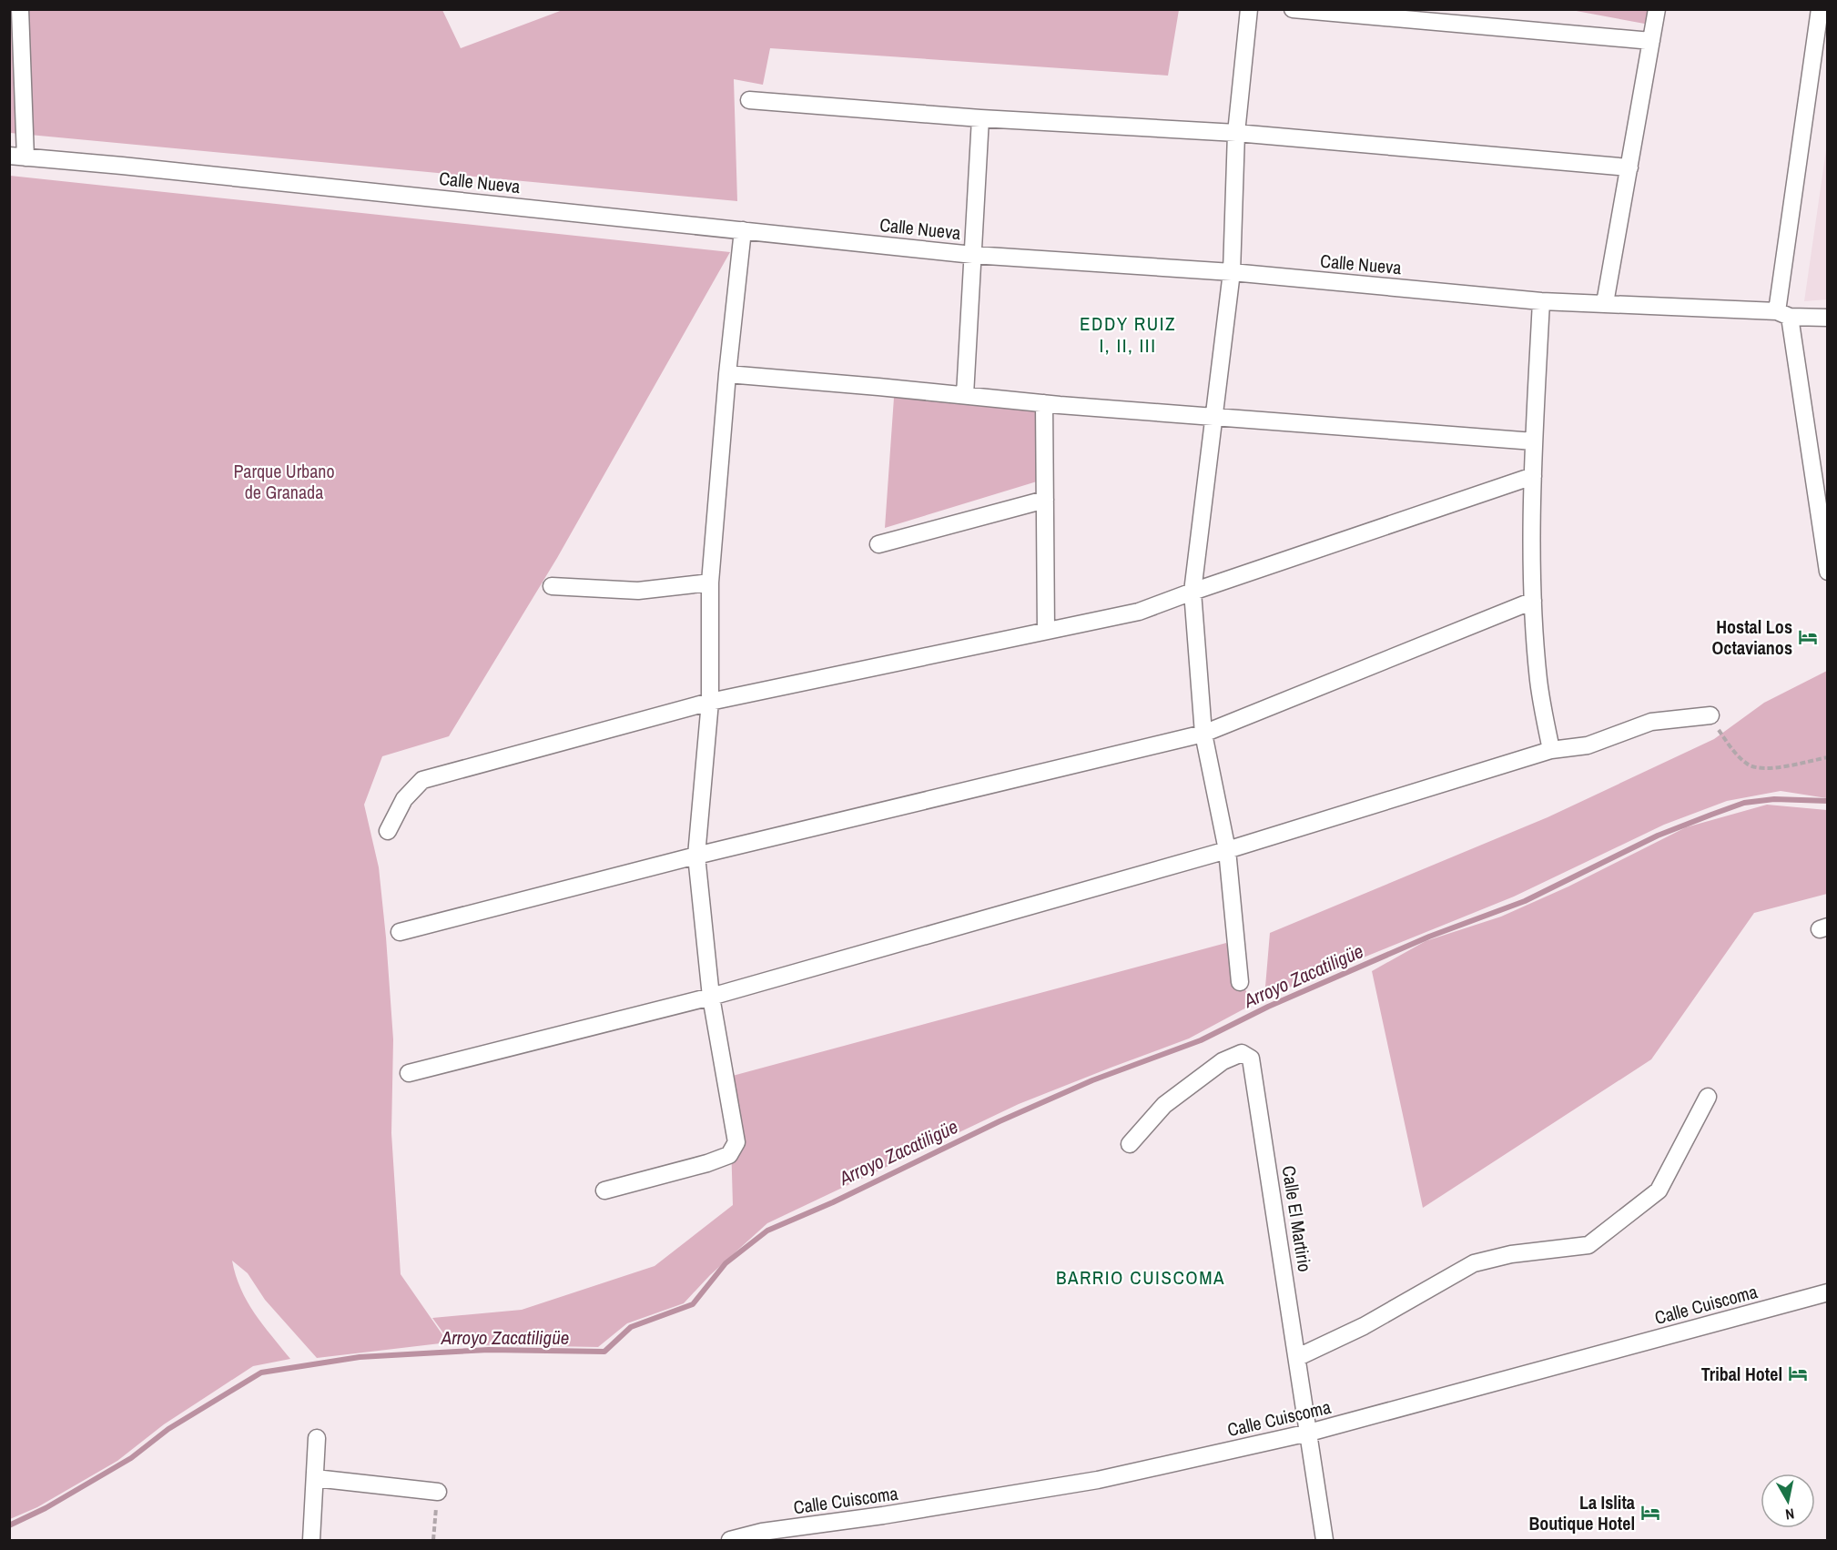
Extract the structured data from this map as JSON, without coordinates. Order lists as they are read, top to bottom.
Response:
{
  "streets": {
    "street": ["Calle Nueva", "Calle El Martirio", "Calle Cuiscoma"]
  },
  "crossings": [
    ["Calle El Martirio", "Calle Cuiscoma"]
  ],
  "districts": ["EDDY RUIZ I, II, III", "BARRIO CUISCOMA"],
  "water": ["Arroyo Zacatiligüe"],
  "parks": ["Parque Urbano de Granada"],
  "places": {
    "hotel": ["Hostal Los Octavianos", "Tribal Hotel", "La Islita Boutique Hotel"]
  },
  "north": "bottom"
}
